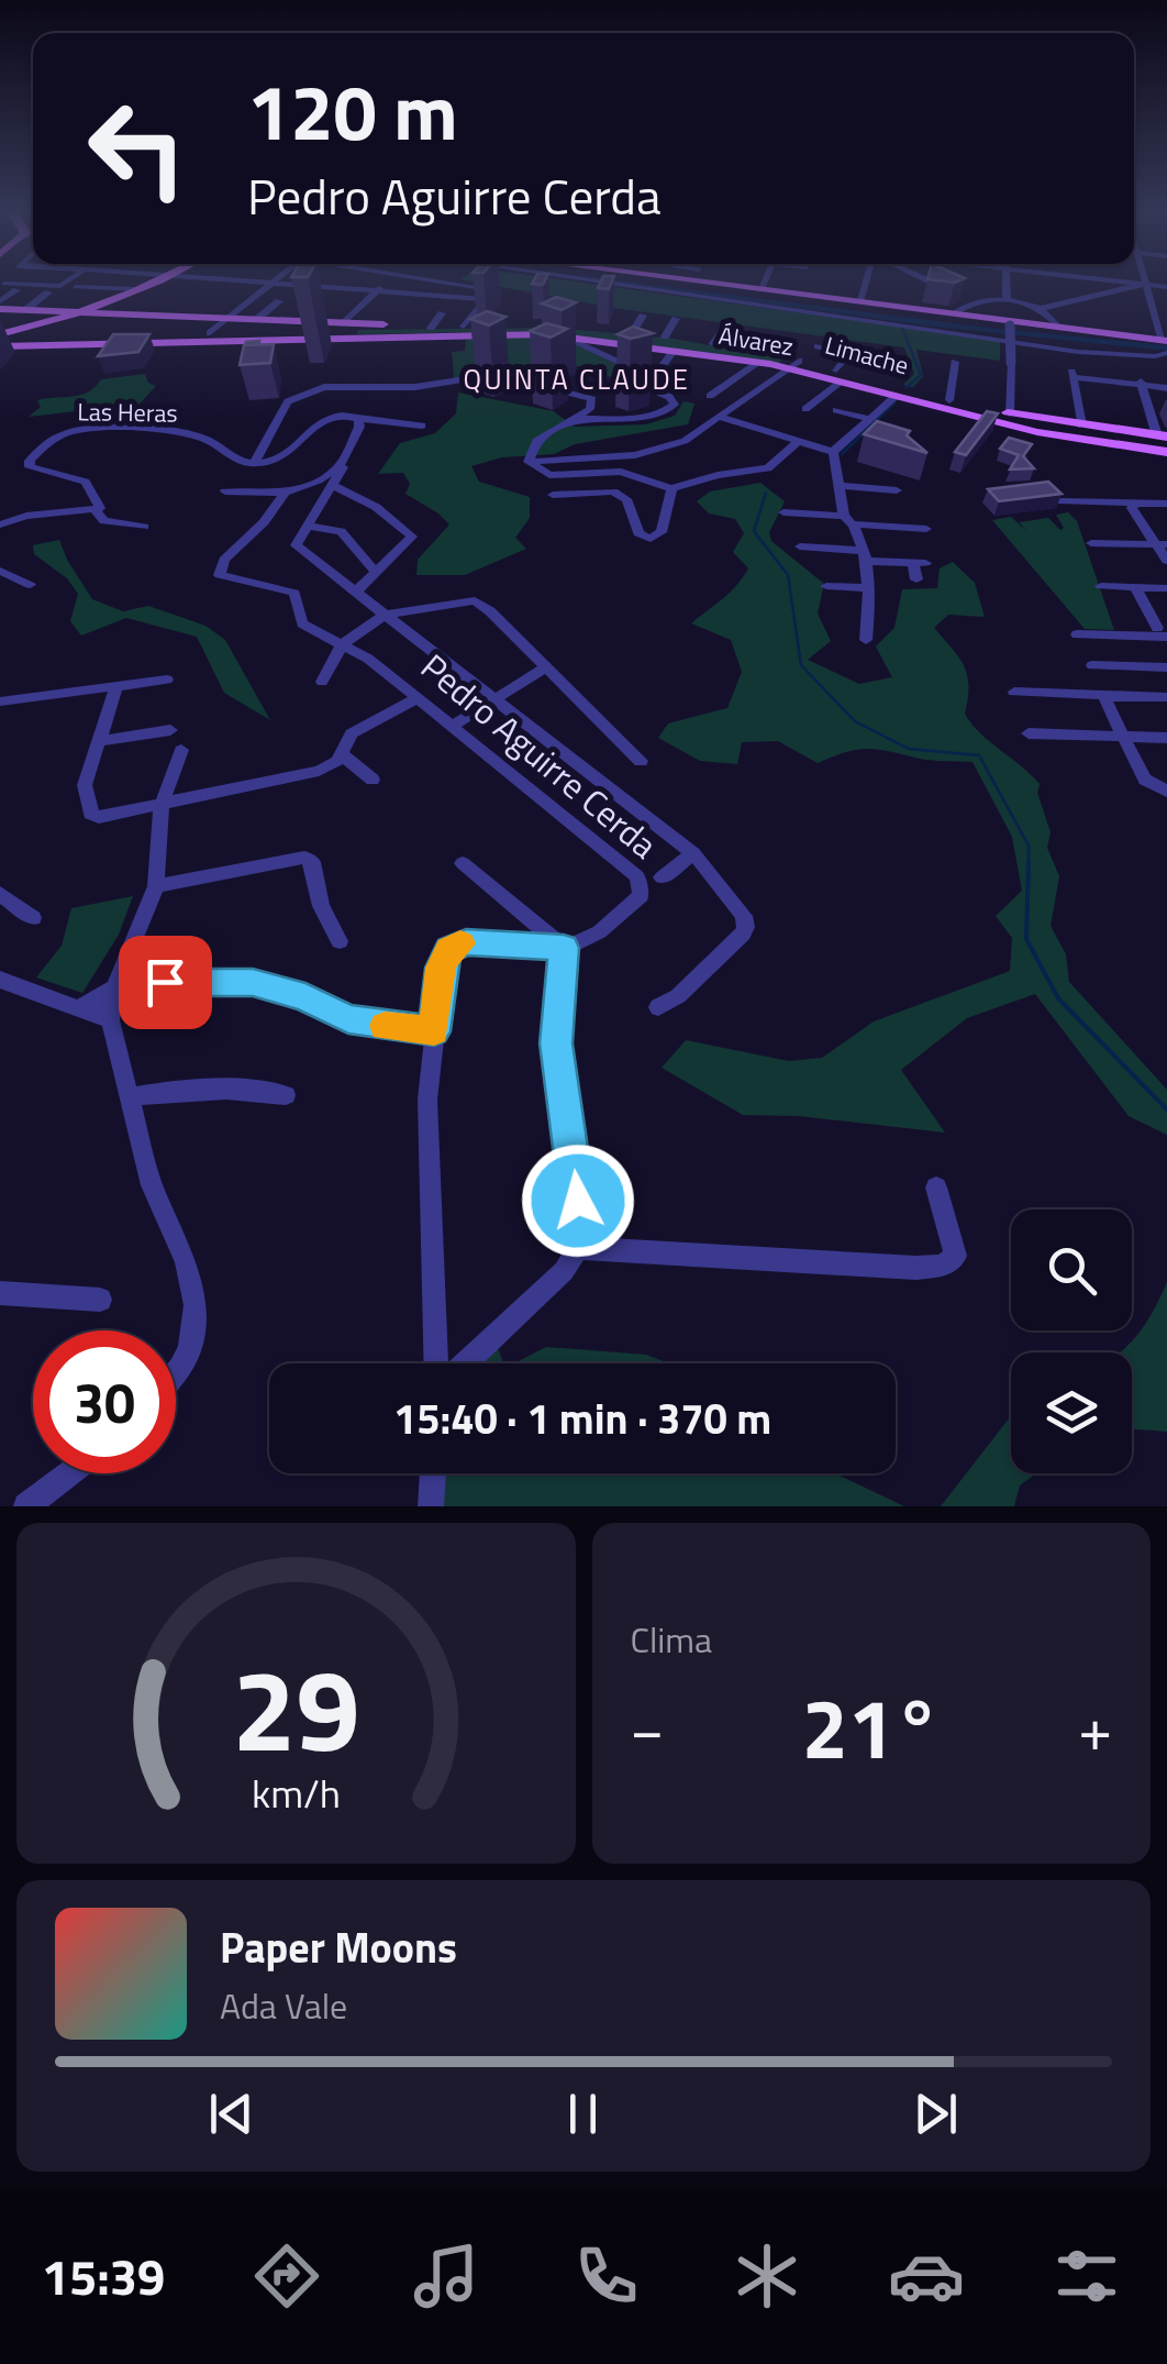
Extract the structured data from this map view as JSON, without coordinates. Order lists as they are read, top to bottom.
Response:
{
  "streets": {
    "main road": ["Álvarez", "Limache"],
    "street": ["Las Heras", "Pedro Aguirre Cerda"]
  },
  "crossings": [
    ["Álvarez", "Limache"]
  ],
  "districts": ["QUINTA CLAUDE"],
  "page": {
    "turn": ["120 m", "Pedro Aguirre Cerda"],
    "limit": "30",
    "trip": "15:40 · 1 min · 370 m",
    "tile": "Clima",
    "heat": ["−", "21°", "+"],
    "song": ["Paper Moons", "Ada Vale"],
    "tabs": "15:39",
    "gauge": ["29", "km/h"]
  }
}
